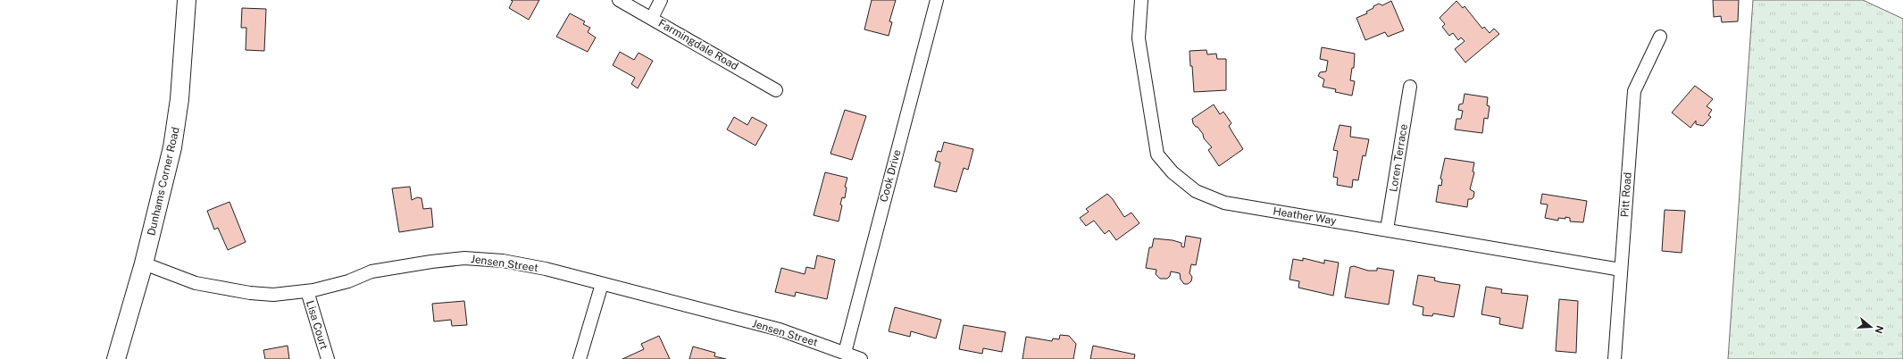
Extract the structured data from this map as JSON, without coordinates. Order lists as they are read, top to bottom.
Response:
{
  "streets": {
    "street": [
      "Farmingdale Road",
      "Loren Terrace",
      "Cook Drive",
      "Dunhams Corner Road",
      "Pitt Road",
      "Heather Way",
      "Jensen Street",
      "Lisa Court"
    ]
  },
  "crossings": [
    ["Loren Terrace", "Heather Way"],
    ["Cook Drive", "Jensen Street"],
    ["Dunhams Corner Road", "Jensen Street"],
    ["Pitt Road", "Heather Way"],
    ["Jensen Street", "Lisa Court"]
  ],
  "north": "right"
}
